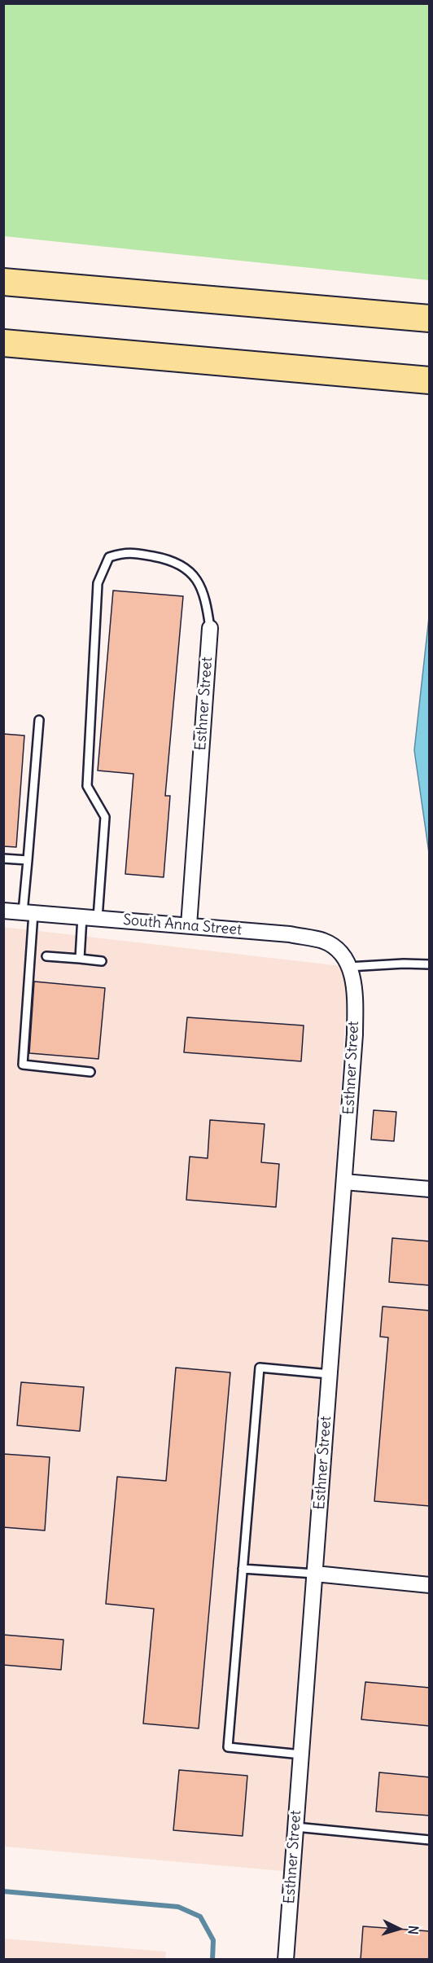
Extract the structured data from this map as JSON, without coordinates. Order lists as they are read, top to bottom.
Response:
{
  "streets": {
    "street": ["Esthner Street", "South Anna Street"]
  },
  "crossings": [
    ["Esthner Street", "South Anna Street"]
  ],
  "north": "right"
}
